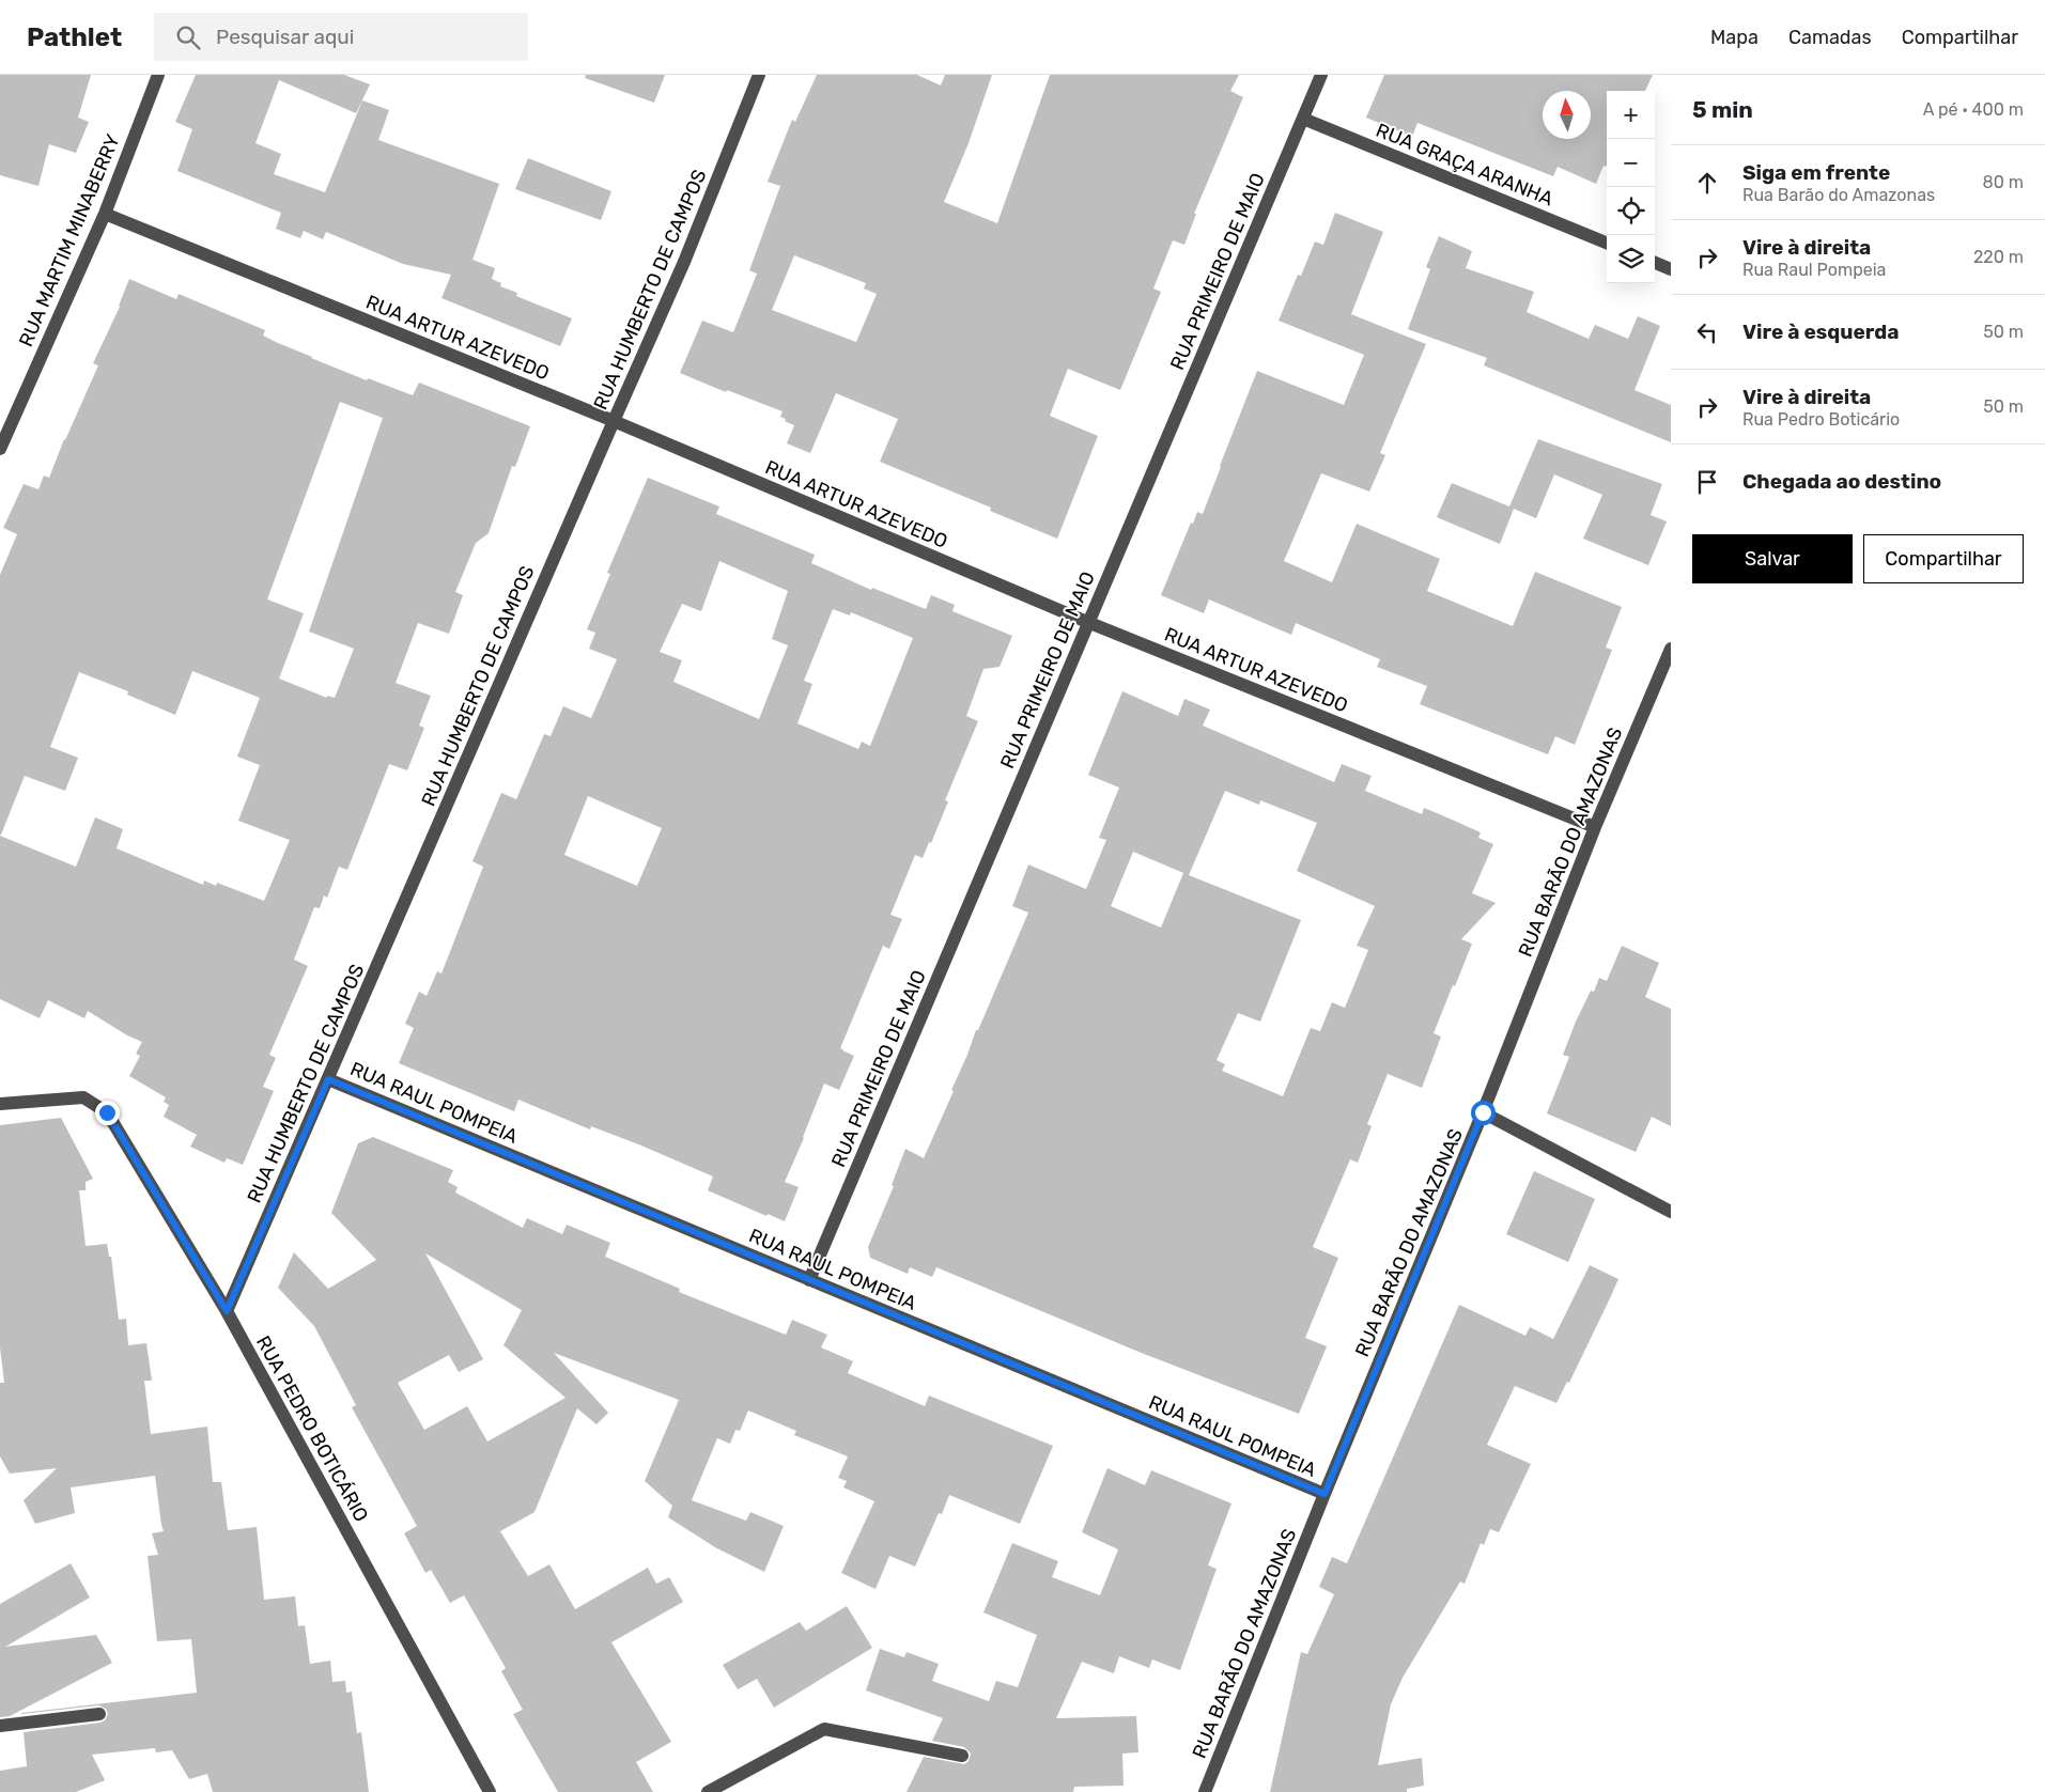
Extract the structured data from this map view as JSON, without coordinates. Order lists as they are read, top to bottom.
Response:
{
  "streets": {
    "street": [
      "RUA GRAÇA ARANHA",
      "RUA MARTIM MINABERRY",
      "RUA PRIMEIRO DE MAIO",
      "RUA HUMBERTO DE CAMPOS",
      "RUA ARTUR AZEVEDO",
      "RUA BARÃO DO AMAZONAS",
      "RUA RAUL POMPEIA",
      "RUA PEDRO BOTICÁRIO"
    ]
  },
  "crossings": [
    ["RUA GRAÇA ARANHA", "RUA PRIMEIRO DE MAIO"],
    ["RUA MARTIM MINABERRY", "RUA ARTUR AZEVEDO"],
    ["RUA PRIMEIRO DE MAIO", "RUA ARTUR AZEVEDO"],
    ["RUA PRIMEIRO DE MAIO", "RUA RAUL POMPEIA"],
    ["RUA HUMBERTO DE CAMPOS", "RUA ARTUR AZEVEDO"],
    ["RUA HUMBERTO DE CAMPOS", "RUA RAUL POMPEIA"],
    ["RUA HUMBERTO DE CAMPOS", "RUA PEDRO BOTICÁRIO"],
    ["RUA ARTUR AZEVEDO", "RUA BARÃO DO AMAZONAS"],
    ["RUA BARÃO DO AMAZONAS", "RUA RAUL POMPEIA"]
  ],
  "north": "top",
  "page": {
    "header": "Pathlet",
    "search": "Pesquisar aqui",
    "nav": ["Mapa", "Camadas", "Compartilhar"],
    "heading": ["5 min", "A pé · 400 m"],
    "map_buttons": ["+", "−"],
    "list": [
      ["Siga em frente", "Rua Barão do Amazonas", "80 m"],
      ["Vire à direita", "Rua Raul Pompeia", "220 m"],
      ["Vire à esquerda", "50 m"],
      ["Vire à direita", "Rua Pedro Boticário", "50 m"],
      "Chegada ao destino"
    ],
    "buttons": ["Salvar", "Compartilhar"]
  }
}
